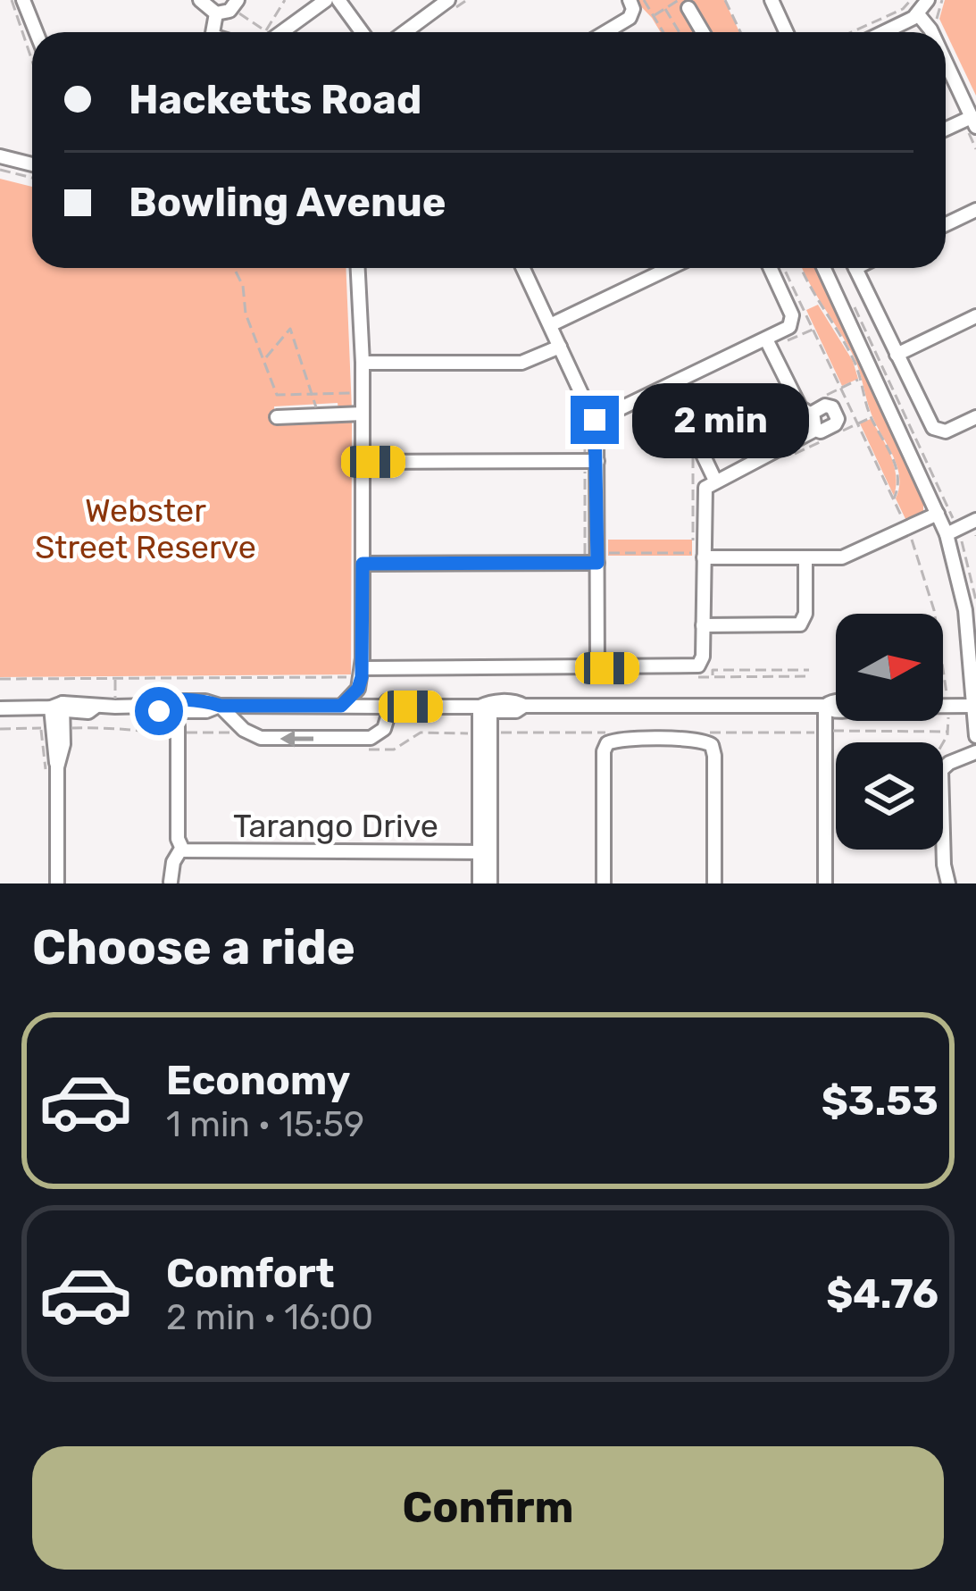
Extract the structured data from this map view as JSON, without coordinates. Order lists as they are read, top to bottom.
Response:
{
  "streets": {
    "street": ["Tarango Drive"]
  },
  "parks": ["Webster Street Reserve"],
  "north": "right",
  "page": {
    "banner": ["Hacketts Road", "Bowling Avenue"],
    "bubble": "2 min",
    "heading": "Choose a ride",
    "list": [
      {
        "name": "Economy",
        "note": "1 min · 15:59",
        "value": "$3.53"
      },
      {
        "name": "Comfort",
        "note": "2 min · 16:00",
        "value": "$4.76"
      }
    ],
    "buttons": "Confirm"
  }
}
